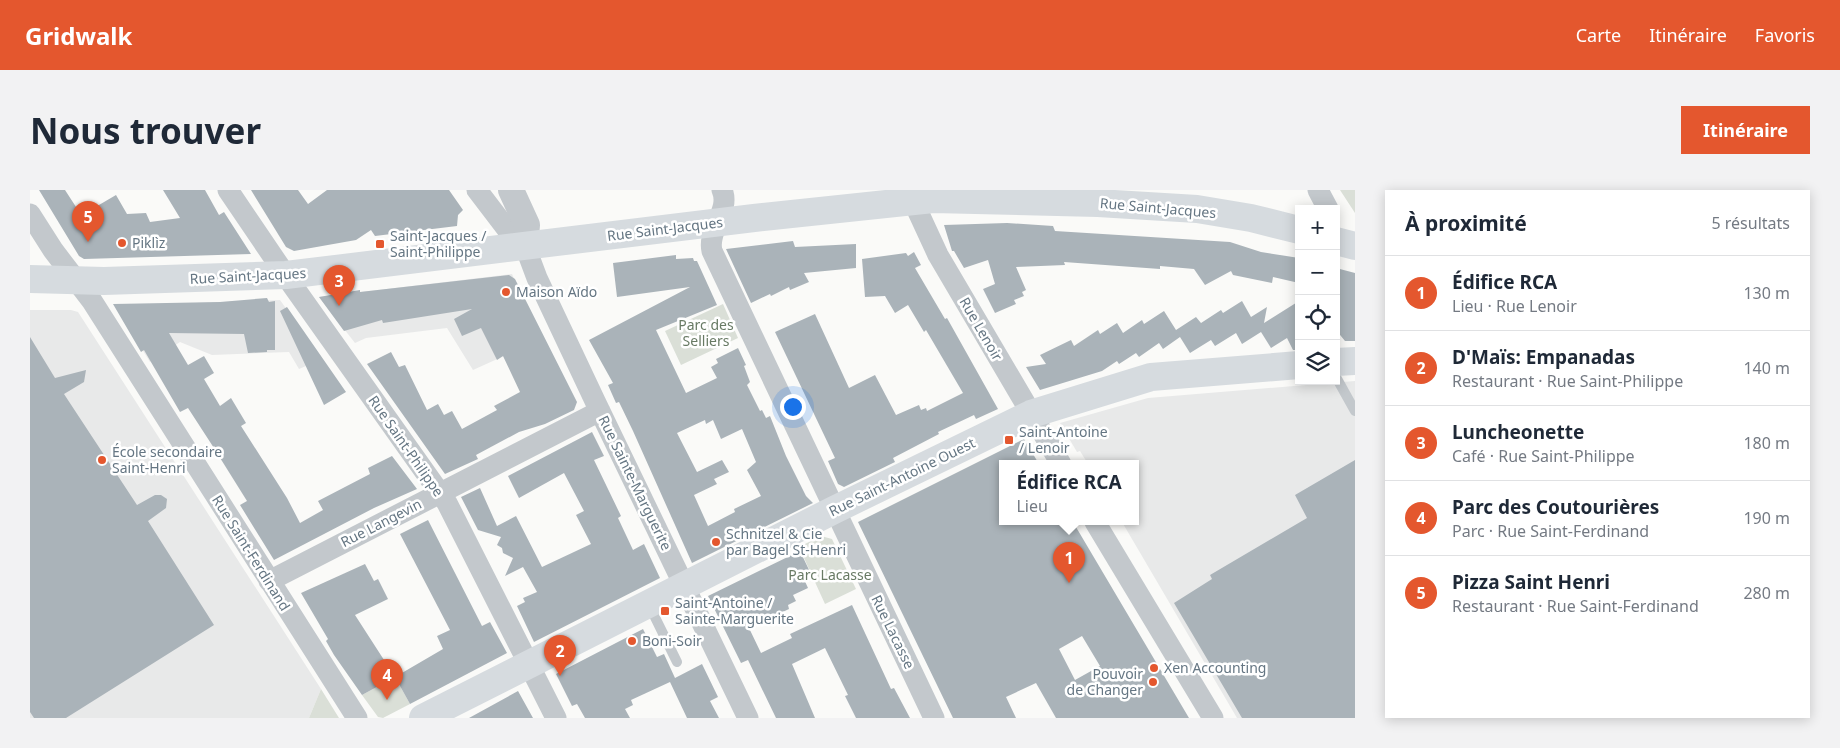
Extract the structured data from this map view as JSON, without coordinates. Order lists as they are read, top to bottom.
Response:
{
  "streets": {
    "main road": ["Rue Saint-Jacques", "Rue Saint-Antoine Ouest"],
    "street": [
      "Rue Lenoir",
      "Rue Saint-Philippe",
      "Rue Sainte-Marguerite",
      "Rue Langevin",
      "Rue Saint-Ferdinand",
      "Rue Lacasse"
    ]
  },
  "crossings": [
    ["Rue Saint-Jacques", "Rue Lenoir"],
    ["Rue Saint-Jacques", "Rue Saint-Philippe"],
    ["Rue Saint-Jacques", "Rue Sainte-Marguerite"],
    ["Rue Saint-Jacques", "Rue Saint-Ferdinand"],
    ["Rue Saint-Jacques", "Rue Lacasse"],
    ["Rue Lenoir", "Rue Saint-Antoine Ouest"],
    ["Rue Saint-Philippe", "Rue Saint-Antoine Ouest"],
    ["Rue Saint-Philippe", "Rue Langevin"],
    ["Rue Saint-Antoine Ouest", "Rue Sainte-Marguerite"],
    ["Rue Saint-Antoine Ouest", "Rue Lacasse"],
    ["Rue Sainte-Marguerite", "Rue Langevin"],
    ["Rue Langevin", "Rue Saint-Ferdinand"]
  ],
  "parks": ["Parc des Selliers", "Parc Lacasse"],
  "places": {
    "other": [
      "Piklìz",
      "Maison Aïdo",
      "École secondaire Saint-Henri",
      "Schnitzel & Cie par Bagel St-Henri",
      "Boni-Soir",
      "Xen Accounting",
      "Pouvoir de Changer"
    ],
    "transit": ["Saint-Jacques / Saint-Philippe", "Saint-Antoine / Lenoir", "Saint-Antoine / Sainte-Marguerite"]
  },
  "page": {
    "header": "Gridwalk",
    "nav": ["Carte", "Itinéraire", "Favoris"],
    "buttons": "Itinéraire",
    "title": "Nous trouver",
    "heading": ["À proximité", "5 résultats"],
    "pins": [
      "5",
      "3",
      "1",
      "2",
      "4"
    ],
    "map_buttons": ["+", "−"],
    "list": [
      {
        "mark": "1",
        "name": "Édifice RCA",
        "note": "Lieu · Rue Lenoir",
        "value": "130 m"
      },
      {
        "mark": "2",
        "name": "D'Maïs: Empanadas",
        "note": "Restaurant · Rue Saint-Philippe",
        "value": "140 m"
      },
      {
        "mark": "3",
        "name": "Luncheonette",
        "note": "Café · Rue Saint-Philippe",
        "value": "180 m"
      },
      {
        "mark": "4",
        "name": "Parc des Coutourières",
        "note": "Parc · Rue Saint-Ferdinand",
        "value": "190 m"
      },
      {
        "mark": "5",
        "name": "Pizza Saint Henri",
        "note": "Restaurant · Rue Saint-Ferdinand",
        "value": "280 m"
      }
    ],
    "popup": ["Édifice RCA", "Lieu"]
  }
}
